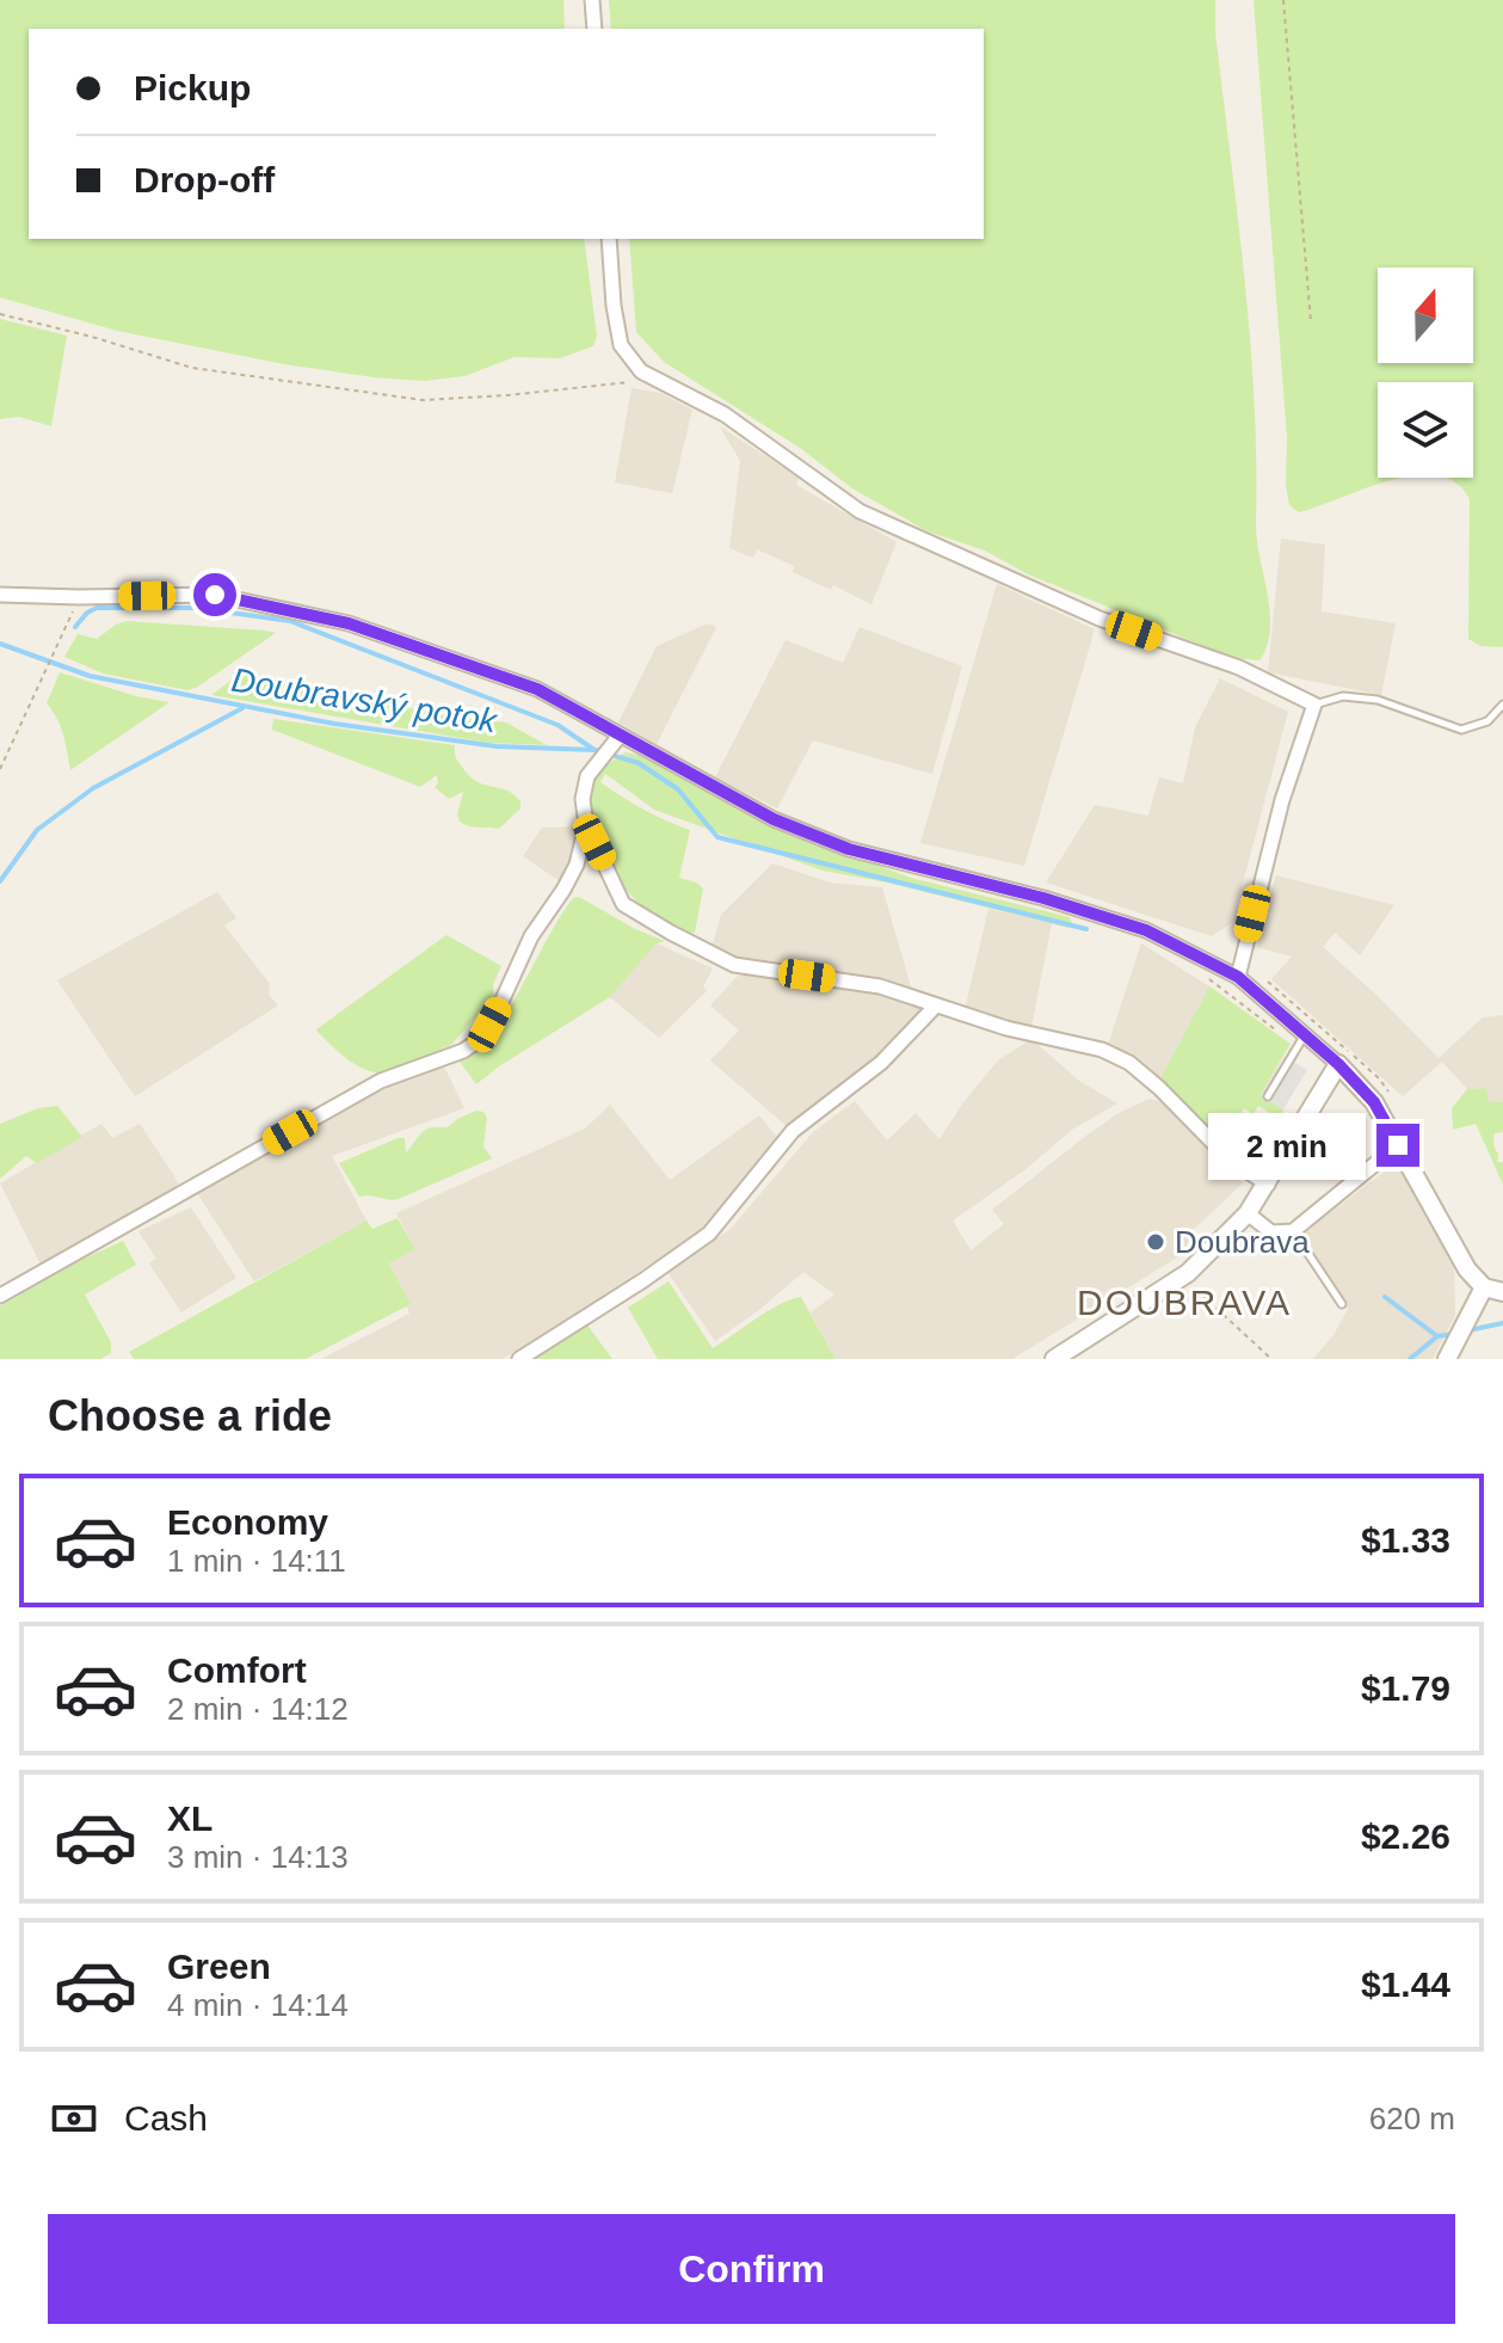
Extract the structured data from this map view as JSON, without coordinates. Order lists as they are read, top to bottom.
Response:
{
  "districts": ["DOUBRAVA"],
  "water": ["Doubravský potok"],
  "places": ["Doubrava"],
  "north": "top",
  "page": {
    "banner": ["Pickup", "Drop-off"],
    "bubble": "2 min",
    "heading": "Choose a ride",
    "list": [
      {
        "name": "Economy",
        "note": "1 min · 14:11",
        "value": "$1.33"
      },
      {
        "name": "Comfort",
        "note": "2 min · 14:12",
        "value": "$1.79"
      },
      {
        "name": "XL",
        "note": "3 min · 14:13",
        "value": "$2.26"
      },
      {
        "name": "Green",
        "note": "4 min · 14:14",
        "value": "$1.44"
      }
    ],
    "pay": ["Cash", "620 m"],
    "buttons": "Confirm"
  }
}
